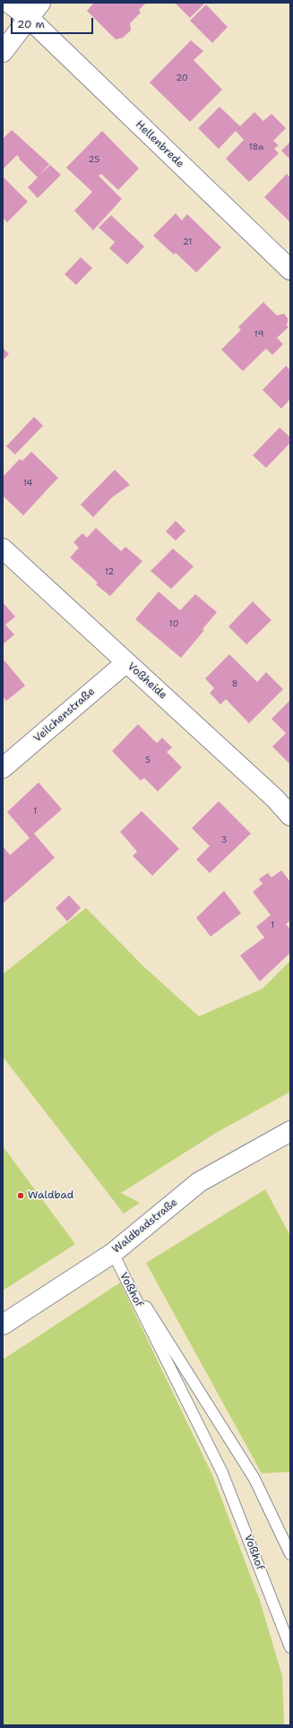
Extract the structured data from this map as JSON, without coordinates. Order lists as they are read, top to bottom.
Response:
{
  "streets": {
    "street": [
      "Hellenbrede",
      "Voßheide",
      "Veilchenstraße",
      "Waldbadstraße"
    ],
    "lane": ["Voßhof"]
  },
  "crossings": [
    ["Voßheide", "Veilchenstraße"],
    ["Waldbadstraße", "Voßhof"]
  ],
  "places": ["Waldbad"],
  "house_numbers": [
    "20",
    "18a",
    "25",
    "21",
    "19",
    "14",
    "12",
    "10",
    "8",
    "5",
    "1",
    "3",
    "1"
  ],
  "scale_bar": "20 m"
}
